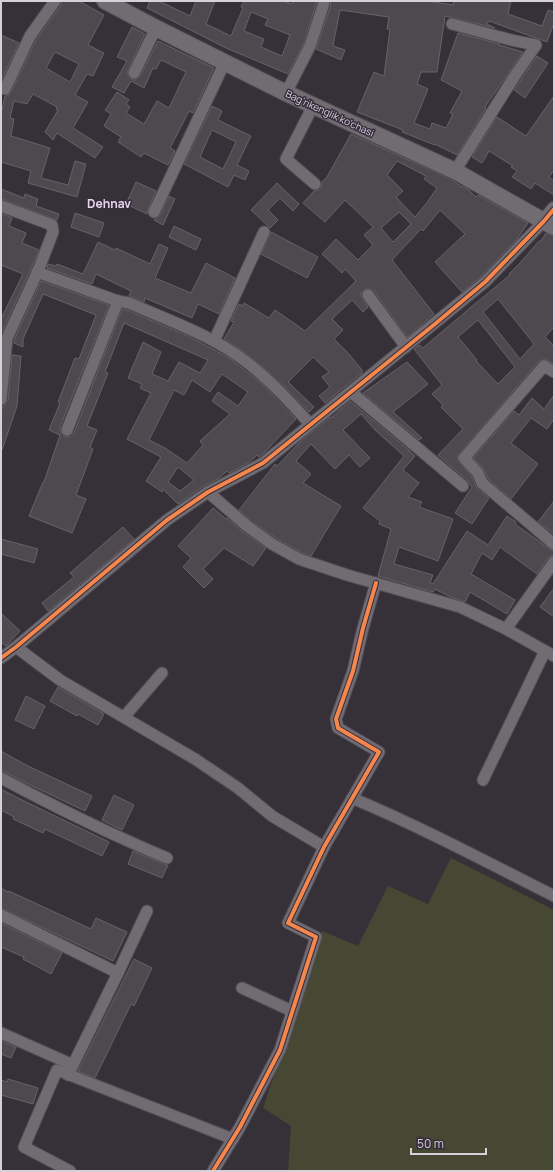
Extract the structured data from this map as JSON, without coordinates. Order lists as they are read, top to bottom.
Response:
{
  "streets": {
    "main road": ["Bag'rikenglik ko'chasi"]
  },
  "districts": ["Dehnav"],
  "scale_bar": "50 m"
}
